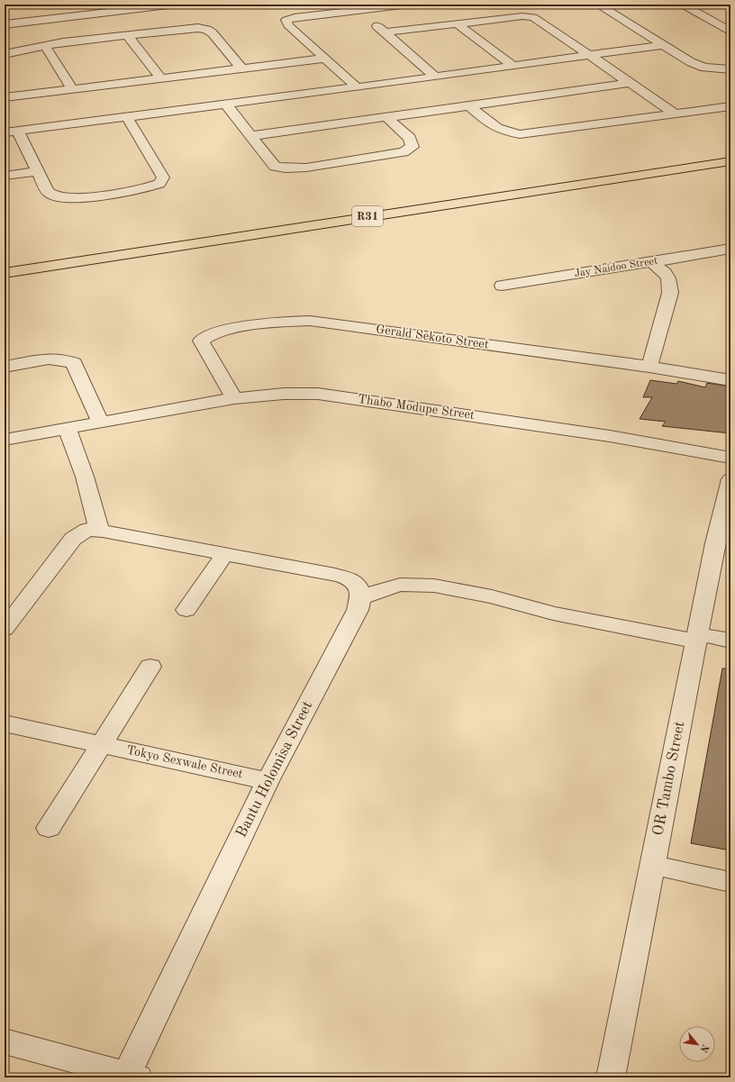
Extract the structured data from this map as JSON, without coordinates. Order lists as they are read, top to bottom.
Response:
{
  "streets": {
    "main road": ["R31"],
    "street": [
      "Jay Naidoo Street",
      "Gerald Sekoto Street",
      "Thabo Modupe Street",
      "Tokyo Sexwale Street",
      "Bantu Holomisa Street",
      "OR Tambo Street"
    ]
  },
  "crossings": [
    ["Gerald Sekoto Street", "Thabo Modupe Street"],
    ["Tokyo Sexwale Street", "Bantu Holomisa Street"]
  ],
  "north": "bottom right"
}
